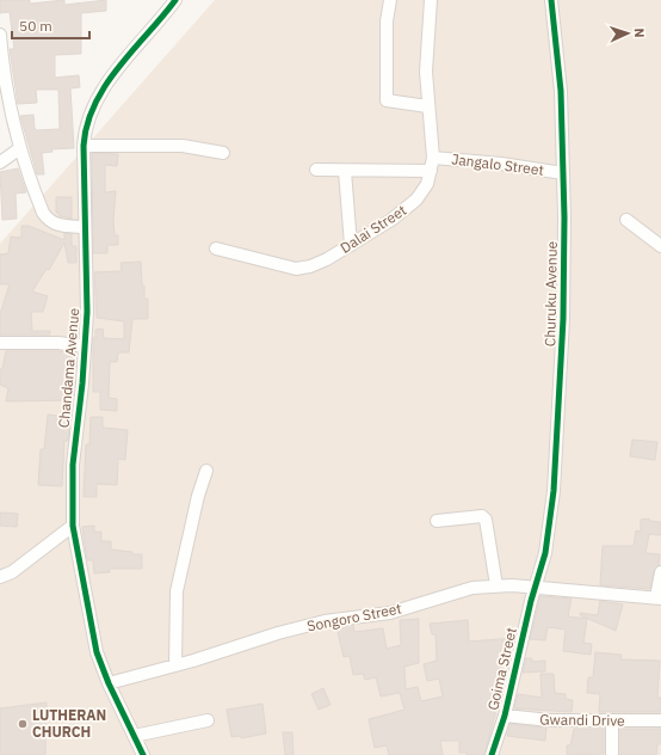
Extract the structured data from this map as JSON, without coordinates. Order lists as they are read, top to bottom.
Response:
{
  "streets": {
    "street": [
      "Jangalo Street",
      "Dalai Street",
      "Churuku Avenue",
      "Chandama Avenue",
      "Songoro Street",
      "Goima Street",
      "Gwandi Drive"
    ]
  },
  "crossings": [
    ["Jangalo Street", "Dalai Street"],
    ["Jangalo Street", "Churuku Avenue"],
    ["Churuku Avenue", "Songoro Street"],
    ["Churuku Avenue", "Goima Street"],
    ["Chandama Avenue", "Songoro Street"],
    ["Songoro Street", "Goima Street"],
    ["Goima Street", "Gwandi Drive"]
  ],
  "places": ["LUTHERAN CHURCH"],
  "scale_bar": "50 m",
  "north": "right"
}
